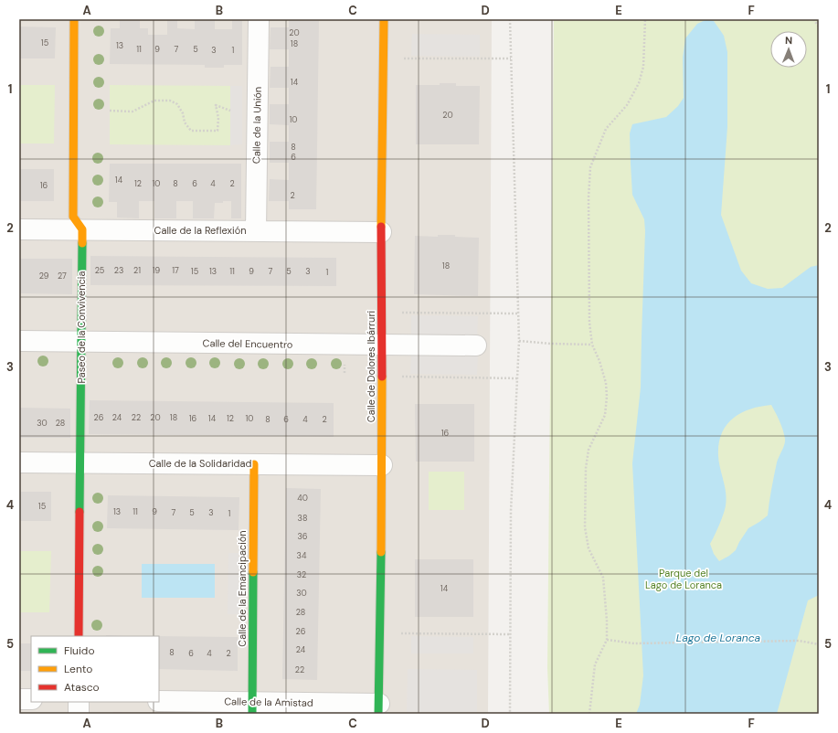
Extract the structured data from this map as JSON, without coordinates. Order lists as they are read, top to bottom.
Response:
{
  "streets": {
    "street": [
      "Calle de la Unión",
      "Calle de la Reflexión",
      "Paseo de la Convivencia",
      "Calle del Encuentro",
      "Calle de Dolores Ibárruri",
      "Calle de la Solidaridad",
      "Calle de la Emancipación",
      "Calle de la Amistad"
    ]
  },
  "crossings": [
    ["Calle de la Unión", "Calle de la Reflexión"],
    ["Calle de la Reflexión", "Paseo de la Convivencia"],
    ["Calle de la Reflexión", "Calle de Dolores Ibárruri"],
    ["Paseo de la Convivencia", "Calle del Encuentro"],
    ["Paseo de la Convivencia", "Calle de la Solidaridad"],
    ["Calle del Encuentro", "Calle de Dolores Ibárruri"],
    ["Calle de Dolores Ibárruri", "Calle de la Solidaridad"],
    ["Calle de Dolores Ibárruri", "Calle de la Amistad"],
    ["Calle de la Solidaridad", "Calle de la Emancipación"],
    ["Calle de la Emancipación", "Calle de la Amistad"]
  ],
  "water": ["Lago de Loranca"],
  "parks": ["Parque del Lago de Loranca"],
  "house_numbers": [
    "20",
    "15",
    "18",
    "13",
    "11",
    "9",
    "7",
    "5",
    "3",
    "1",
    "14",
    "20",
    "10",
    "8",
    "6",
    "14",
    "12",
    "10",
    "8",
    "6",
    "4",
    "2",
    "16",
    "2",
    "18",
    "25",
    "23",
    "21",
    "19",
    "17",
    "15",
    "13",
    "11",
    "9",
    "7",
    "5",
    "3",
    "1",
    "29",
    "27",
    "26",
    "24",
    "22",
    "20",
    "18",
    "16",
    "14",
    "12",
    "10",
    "8",
    "6",
    "4",
    "2",
    "30",
    "28",
    "16",
    "40",
    "15",
    "13",
    "11",
    "9",
    "7",
    "5",
    "3",
    "1",
    "38",
    "36",
    "34",
    "32",
    "14",
    "30",
    "28",
    "26",
    "24",
    "8",
    "6",
    "4",
    "2",
    "22"
  ],
  "legend": ["Fluido", "Lento", "Atasco"],
  "north": "top",
  "grid": {
    "columns": [
      "A",
      "B",
      "C",
      "D",
      "E",
      "F"
    ],
    "rows": [
      "1",
      "2",
      "3",
      "4",
      "5"
    ]
  }
}
